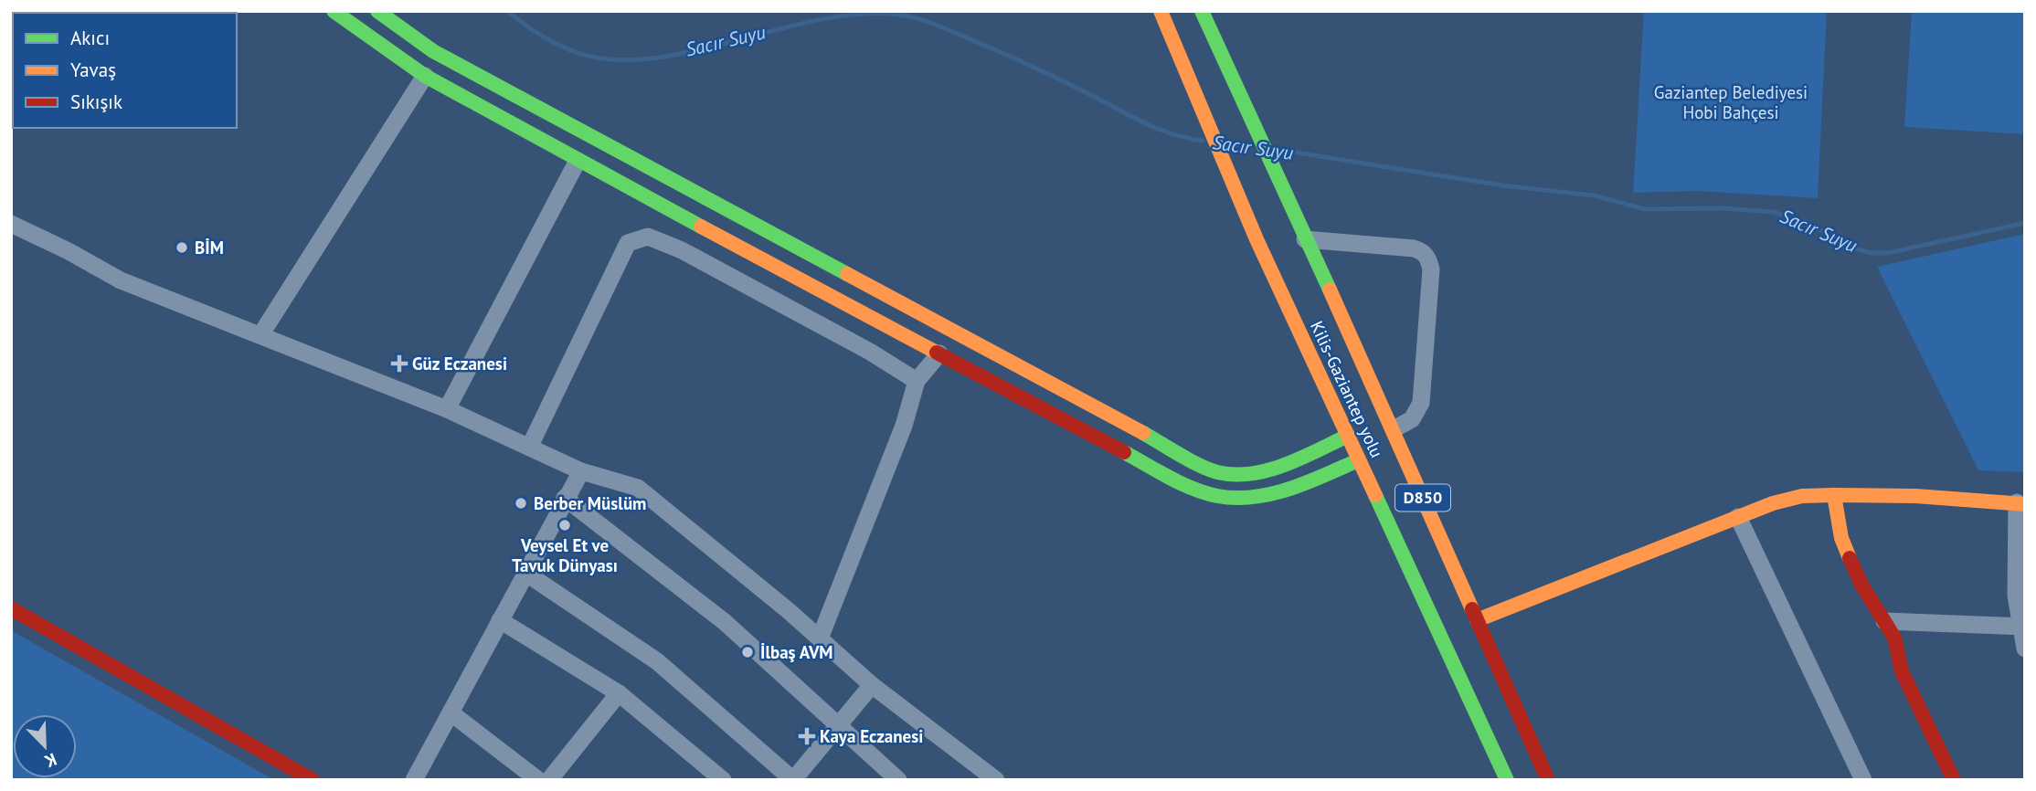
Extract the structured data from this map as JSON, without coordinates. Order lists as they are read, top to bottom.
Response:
{
  "streets": {
    "main road": ["Kilis-Gaziantep yolu", "D850"]
  },
  "water": ["Sacır Suyu"],
  "parks": ["Gaziantep Belediyesi Hobi Bahçesi"],
  "places": {
    "other": [
      "BİM",
      "Berber Müslüm",
      "Veysel Et ve Tavuk Dünyası",
      "İlbaş AVM"
    ],
    "health": ["Güz Eczanesi", "Kaya Eczanesi"]
  },
  "legend": ["Akıcı", "Yavaş", "Sıkışık"],
  "north": "bottom right"
}
